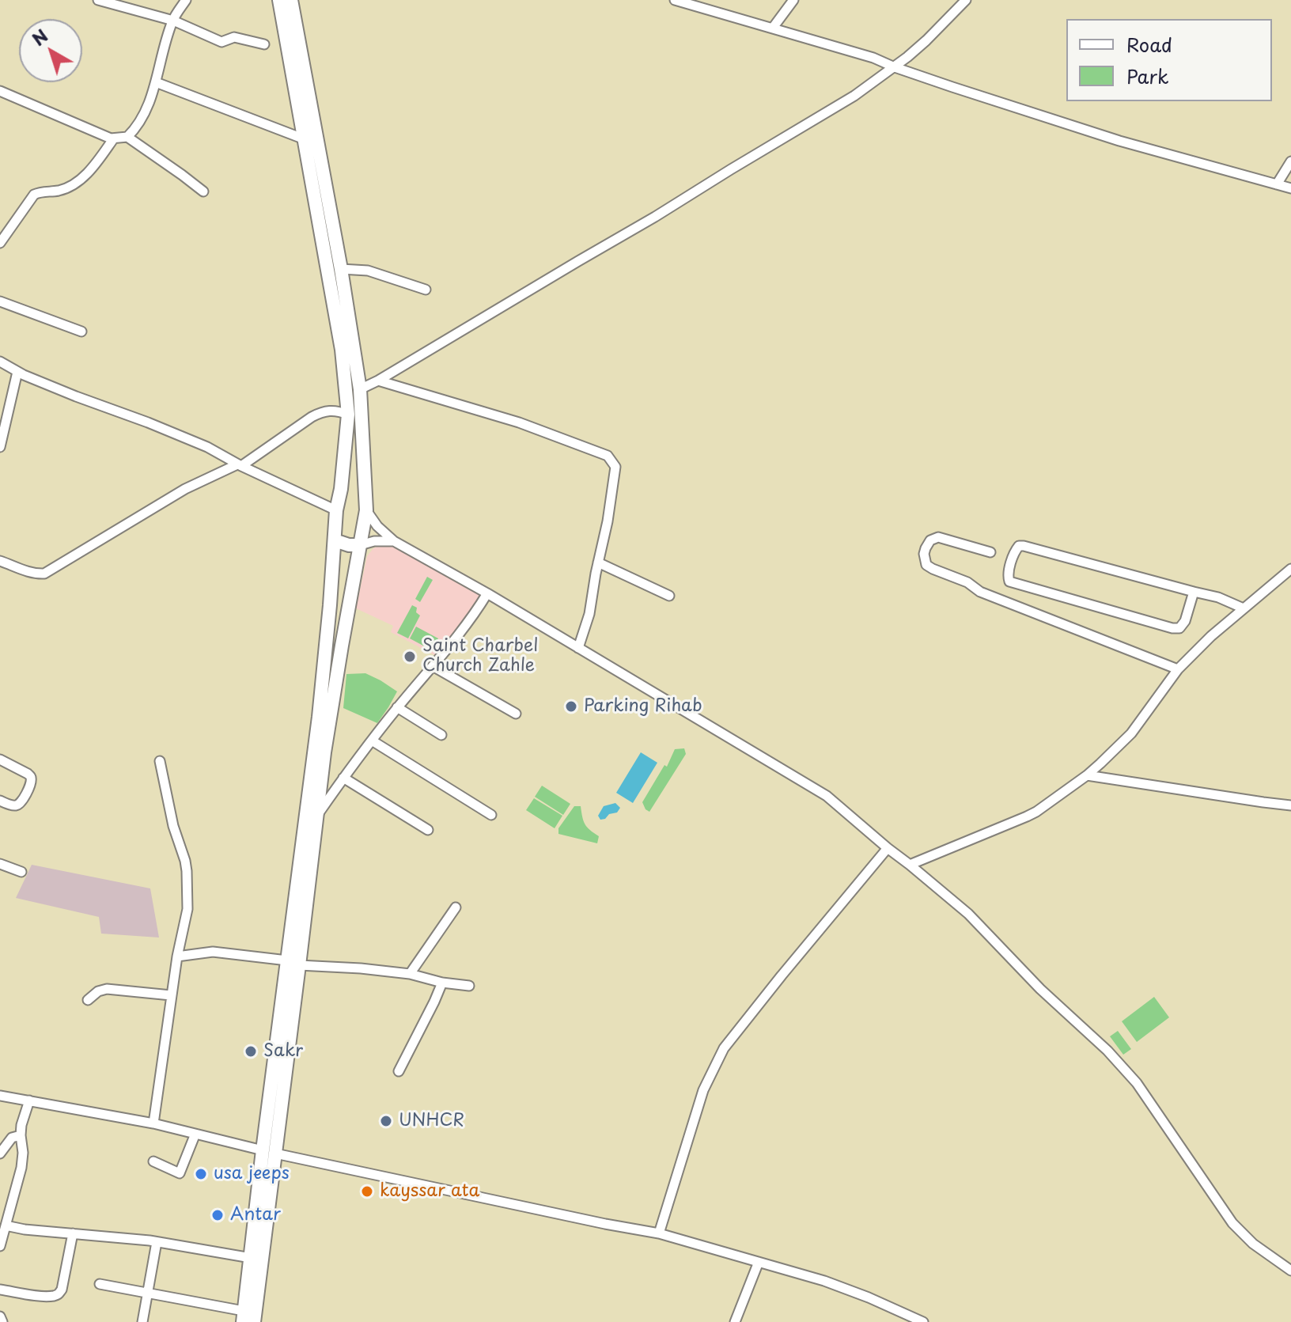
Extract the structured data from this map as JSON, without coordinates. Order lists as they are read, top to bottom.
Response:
{
  "places": [
    "Saint Charbel Church Zahle",
    "Parking Rihab",
    "Sakr",
    "UNHCR",
    "usa jeeps",
    "kayssar ata",
    "Antar"
  ],
  "legend": ["Road", "Park"],
  "north": "top left"
}
